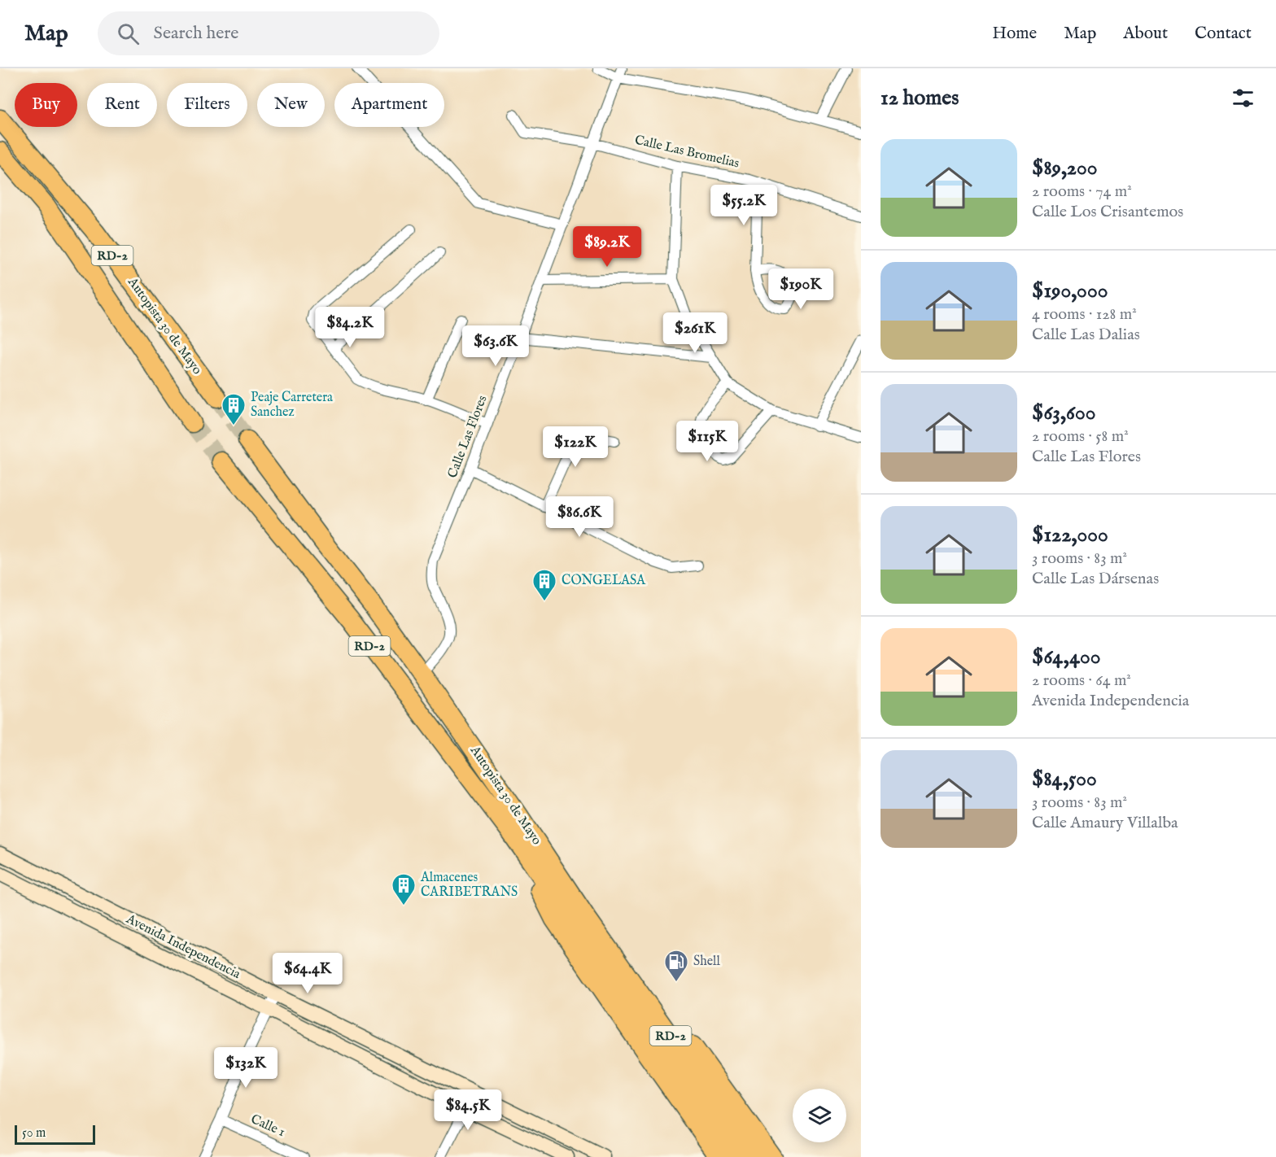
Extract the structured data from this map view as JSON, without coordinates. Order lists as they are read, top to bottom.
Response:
{
  "streets": {
    "highway": ["RD-2", "Autopista 30 de Mayo"],
    "street": [
      "Calle Las Bromelias",
      "Calle Las Flores",
      "Avenida Independencia",
      "Calle 1"
    ]
  },
  "crossings": [
    ["Calle Las Bromelias", "Calle Las Flores"],
    ["Autopista 30 de Mayo", "Calle Las Flores"]
  ],
  "places": {
    "building": ["Peaje Carretera Sanchez", "CONGELASA", "Almacenes CARIBETRANS"],
    "fuel station": ["Shell"]
  },
  "scale_bar": "50 m",
  "page": {
    "header": "Map",
    "search": "Search here",
    "nav": [
      "Home",
      "Map",
      "About",
      "Contact"
    ],
    "heading": "12 homes",
    "chip": [
      "Buy",
      "Rent",
      "Filters",
      "New",
      "Apartment"
    ],
    "list": [
      {
        "name": "$89,200",
        "note": "2 rooms · 74 m² · Calle Los Crisantemos"
      },
      {
        "name": "$190,000",
        "note": "4 rooms · 128 m² · Calle Las Dalias"
      },
      {
        "name": "$63,600",
        "note": "2 rooms · 58 m² · Calle Las Flores"
      },
      {
        "name": "$122,000",
        "note": "3 rooms · 83 m² · Calle Las Dársenas"
      },
      {
        "name": "$64,400",
        "note": "2 rooms · 64 m² · Avenida Independencia"
      },
      {
        "name": "$84,500",
        "note": "3 rooms · 83 m² · Calle Amaury Villalba"
      }
    ],
    "price": [
      "$55.2K",
      "$89.2K",
      "$190K",
      "$84.2K",
      "$261K",
      "$63.6K",
      "$115K",
      "$122K",
      "$86.6K",
      "$64.4K",
      "$132K",
      "$84.5K"
    ],
    "scale": "50 m"
  }
}
